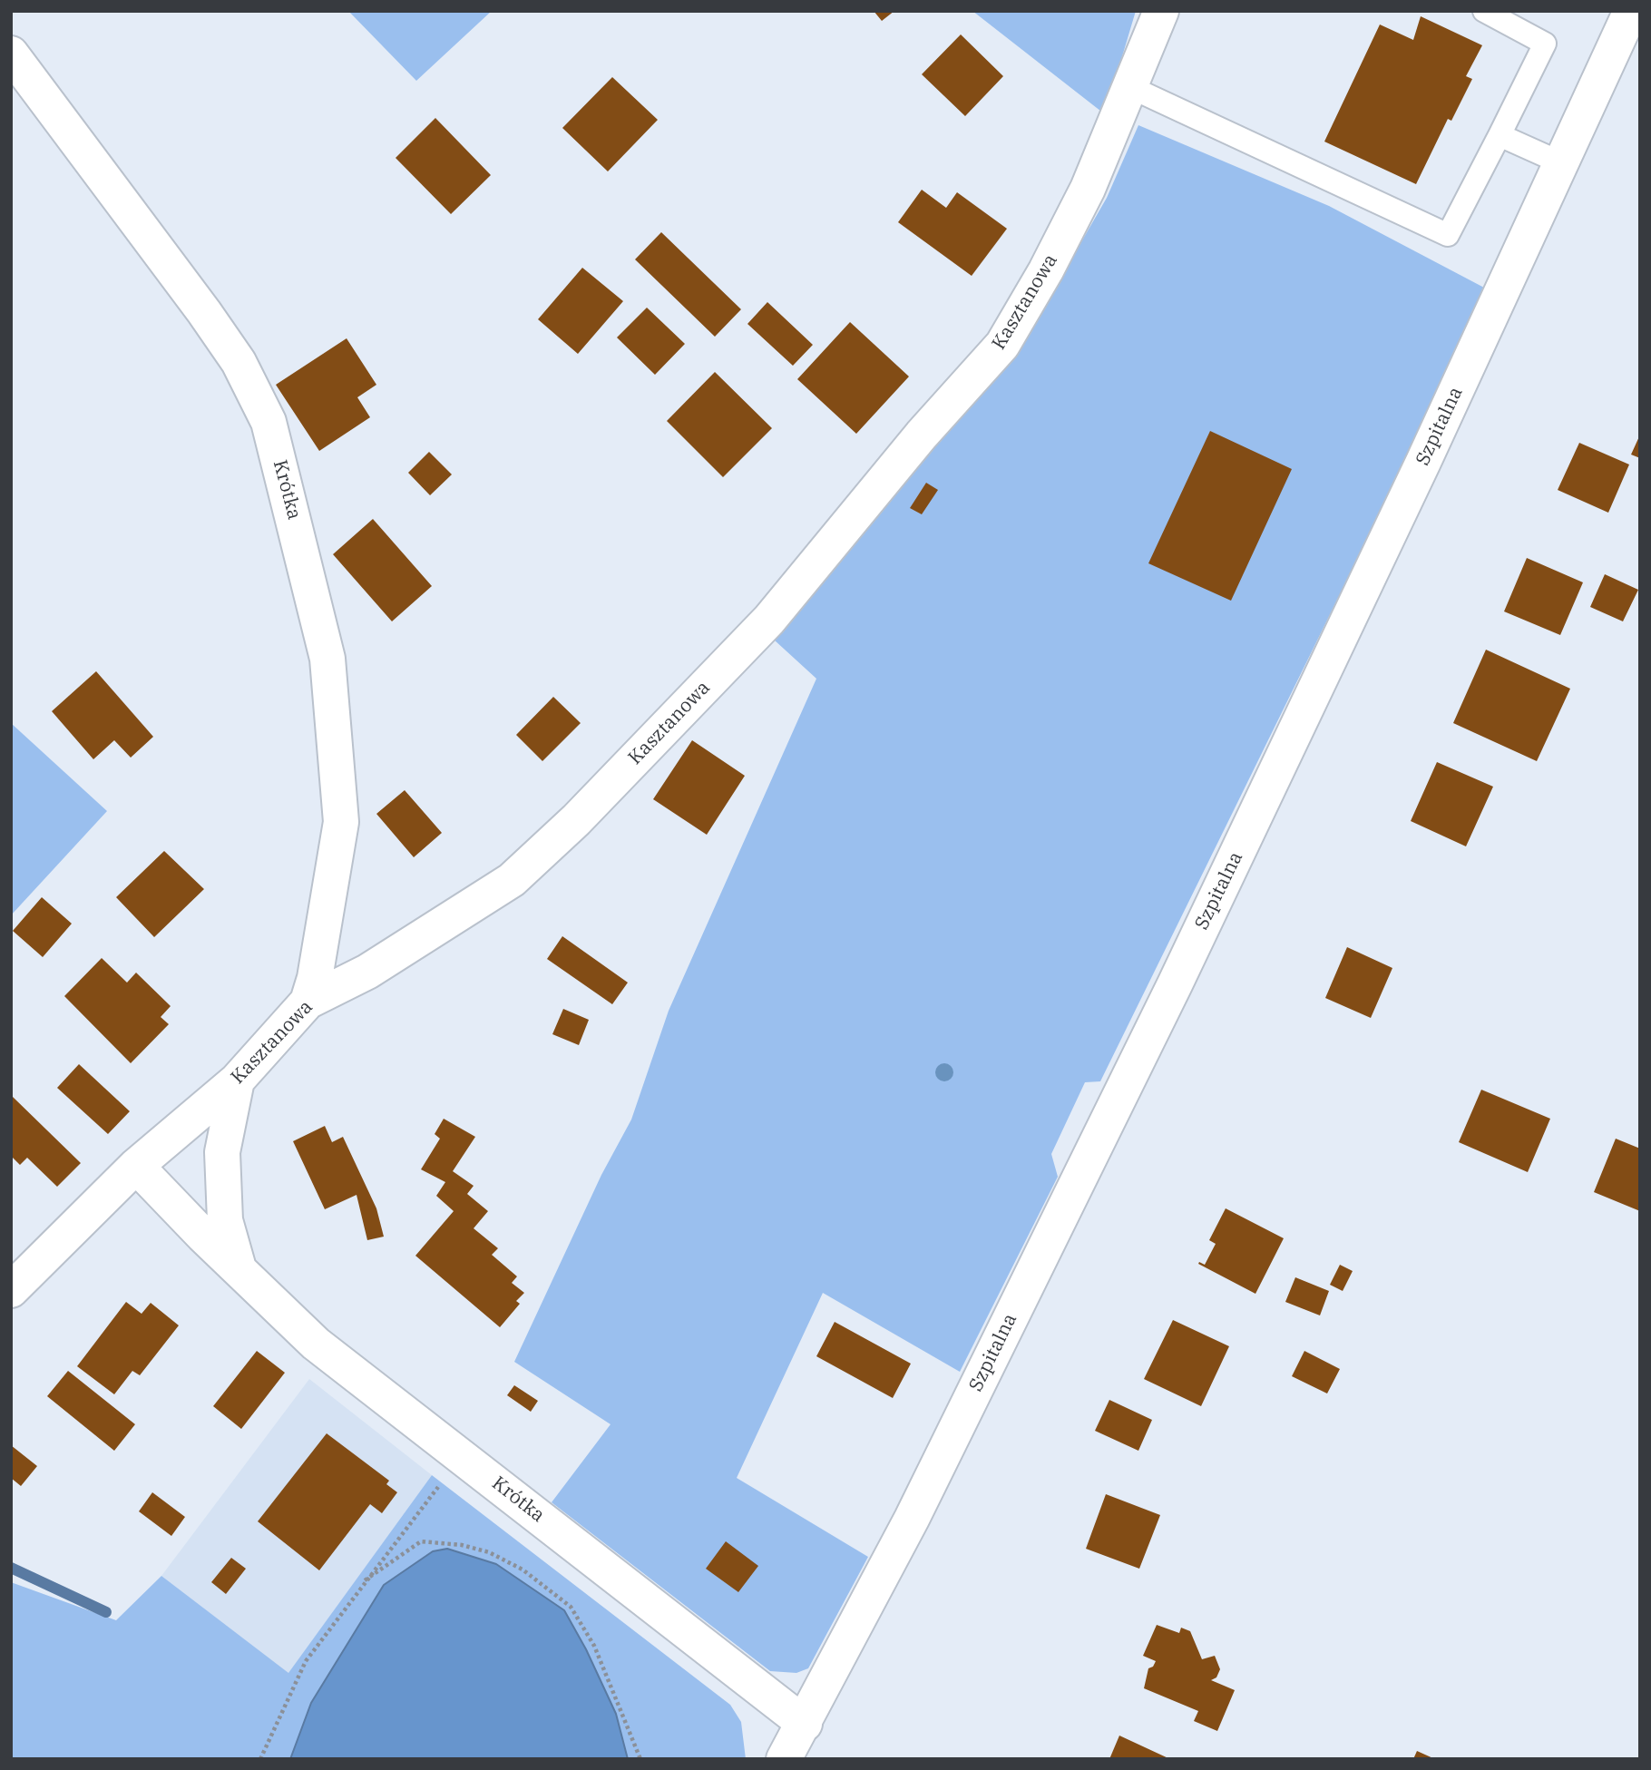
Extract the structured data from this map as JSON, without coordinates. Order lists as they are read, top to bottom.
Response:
{
  "streets": {
    "street": ["Kasztanowa", "Szpitalna", "Krótka"]
  },
  "crossings": [
    ["Kasztanowa", "Krótka"],
    ["Szpitalna", "Krótka"]
  ]
}
